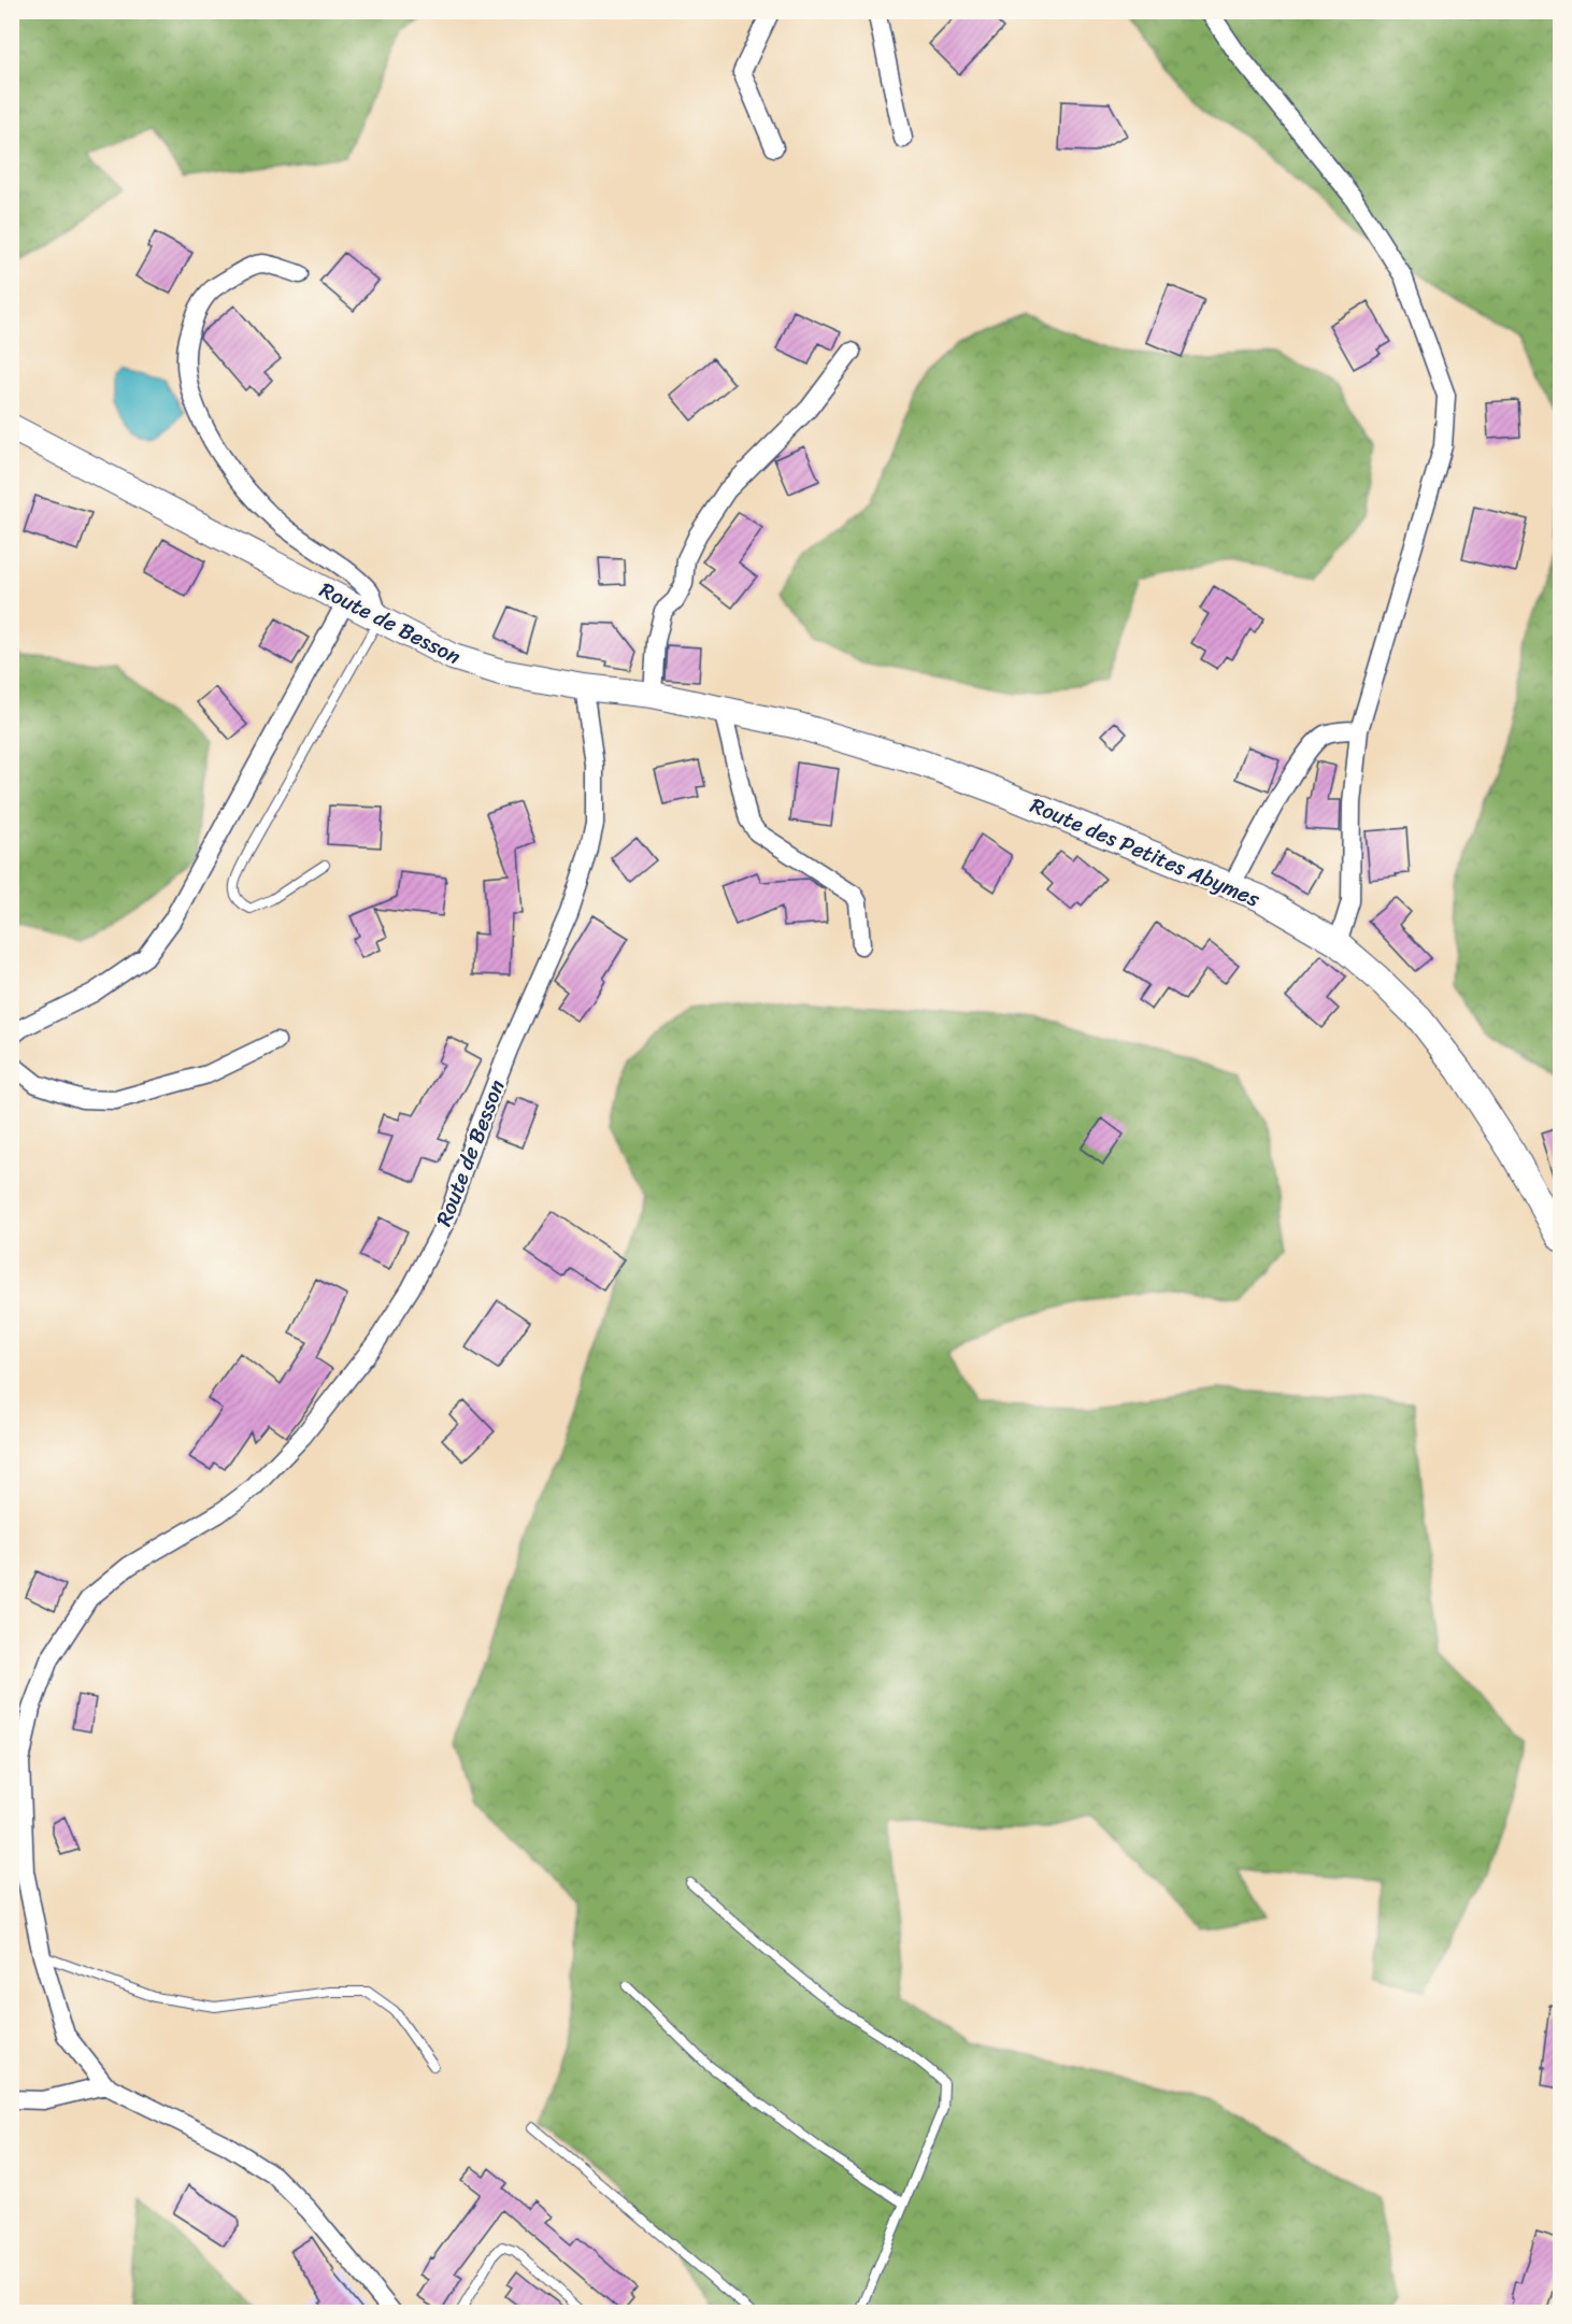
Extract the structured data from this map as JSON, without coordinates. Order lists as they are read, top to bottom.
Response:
{
  "streets": {
    "main road": ["Route de Besson", "Route des Petites Abymes"]
  },
  "crossings": [
    ["Route de Besson", "Route des Petites Abymes"]
  ]
}
